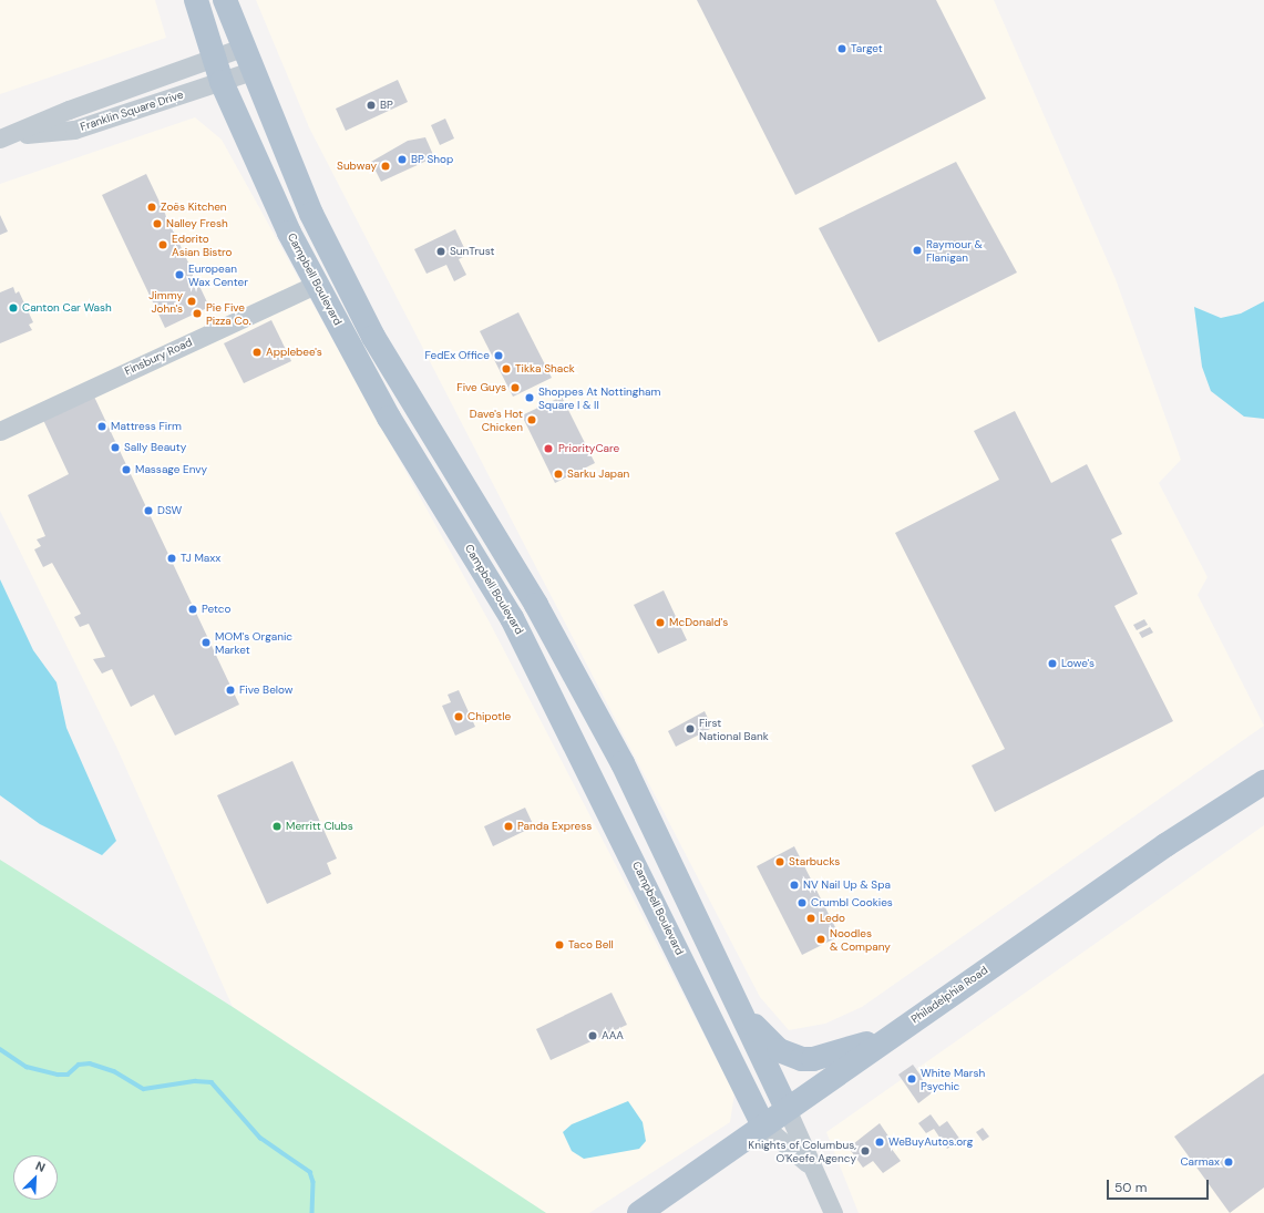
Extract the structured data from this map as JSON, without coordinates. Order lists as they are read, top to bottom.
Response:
{
  "streets": {
    "main road": ["Campbell Boulevard", "Philadelphia Road"],
    "street": ["Franklin Square Drive", "Finsbury Road"]
  },
  "crossings": [
    ["Franklin Square Drive", "Campbell Boulevard"],
    ["Campbell Boulevard", "Finsbury Road"],
    ["Campbell Boulevard", "Philadelphia Road"]
  ],
  "places": [
    "Target",
    "BP",
    "BP Shop",
    "Subway",
    "Zoës Kitchen",
    "Nalley Fresh",
    "Edorito Asian Bistro",
    "Raymour & Flanigan",
    "SunTrust",
    "European Wax Center",
    "Jimmy John's",
    "Canton Car Wash",
    "Pie Five Pizza Co.",
    "Applebee's",
    "FedEx Office",
    "Tikka Shack",
    "Five Guys",
    "Shoppes At Nottingham Square I & II",
    "Dave's Hot Chicken",
    "Mattress Firm",
    "Sally Beauty",
    "PriorityCare",
    "Massage Envy",
    "Sarku Japan",
    "DSW",
    "TJ Maxx",
    "Petco",
    "McDonald's",
    "MOM's Organic Market",
    "Lowe's",
    "Five Below",
    "Chipotle",
    "First National Bank",
    "Merritt Clubs",
    "Panda Express",
    "Starbucks",
    "NV Nail Up & Spa",
    "Crumbl Cookies",
    "Ledo",
    "Noodles & Company",
    "Taco Bell",
    "AAA",
    "White Marsh Psychic",
    "WeBuyAutos.org",
    "Knights of Columbus, O'Keefe Agency",
    "Carmax"
  ],
  "scale_bar": "50 m",
  "north": "top right"
}
